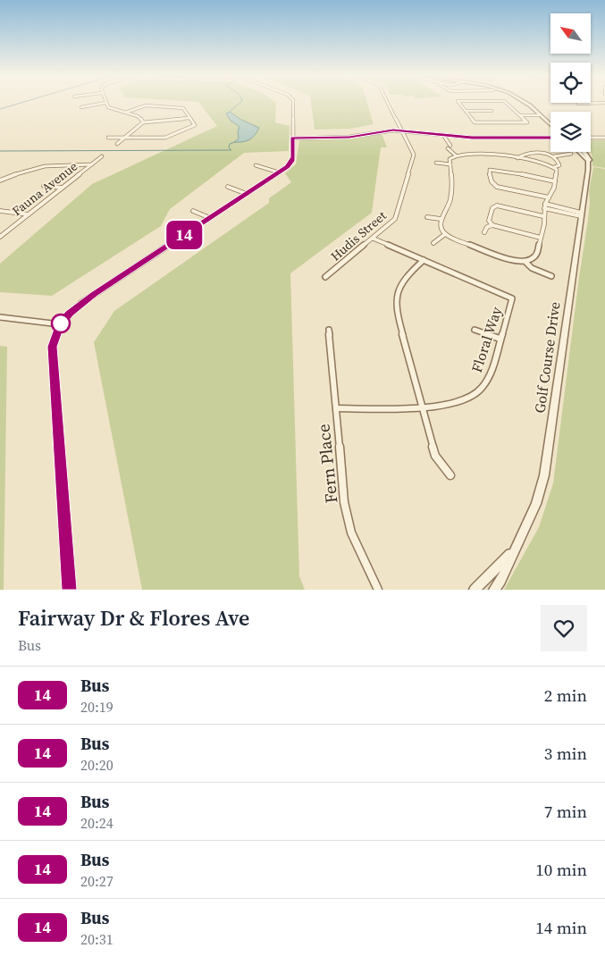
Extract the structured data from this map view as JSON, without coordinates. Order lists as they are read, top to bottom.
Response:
{
  "streets": {
    "street": [
      "Fauna Avenue",
      "Hudis Street",
      "Floral Way",
      "Golf Course Drive",
      "Fern Place"
    ]
  },
  "crossings": [
    ["Hudis Street", "Floral Way"],
    ["Floral Way", "Fern Place"]
  ],
  "lines": ["bus line 14"],
  "north": "top left",
  "page": {
    "on_map": "14",
    "heading": ["Fairway Dr & Flores Ave", "Bus"],
    "list": [
      {
        "mark": "14",
        "name": "Bus",
        "note": "20:19",
        "value": "2 min"
      },
      {
        "mark": "14",
        "name": "Bus",
        "note": "20:20",
        "value": "3 min"
      },
      {
        "mark": "14",
        "name": "Bus",
        "note": "20:24",
        "value": "7 min"
      },
      {
        "mark": "14",
        "name": "Bus",
        "note": "20:27",
        "value": "10 min"
      },
      {
        "mark": "14",
        "name": "Bus",
        "note": "20:31",
        "value": "14 min"
      }
    ]
  }
}
